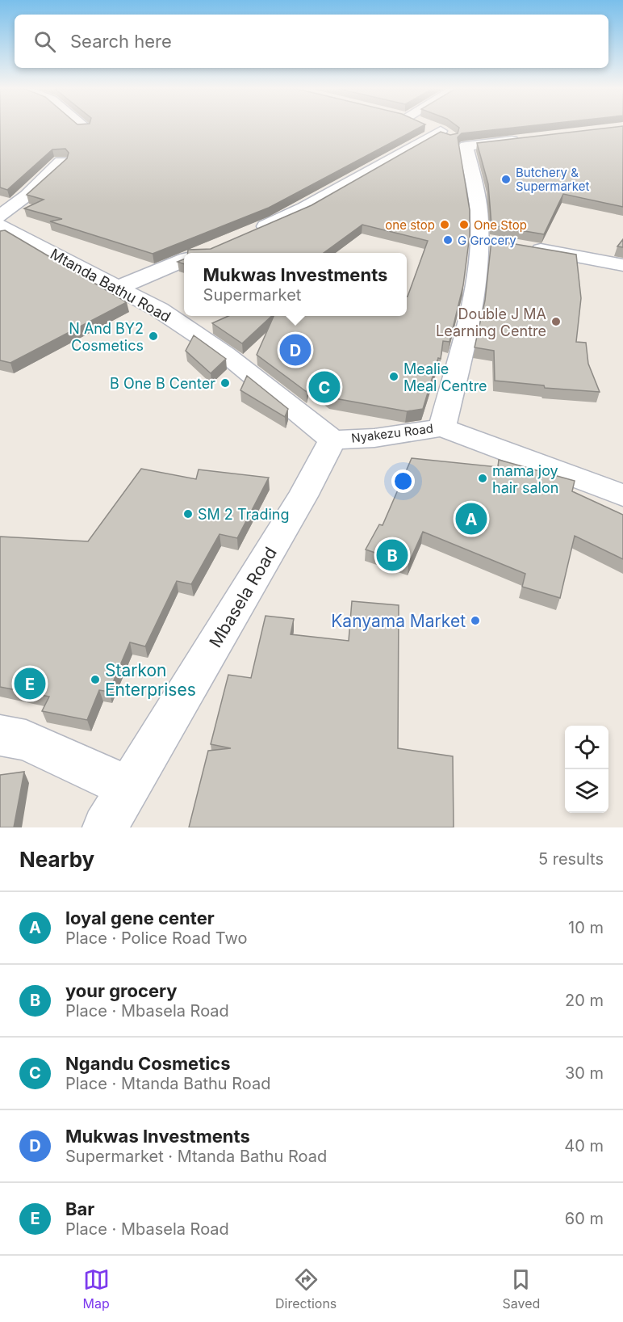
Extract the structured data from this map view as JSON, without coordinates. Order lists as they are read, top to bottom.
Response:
{
  "streets": {
    "street": ["Mtanda Bathu Road", "Nyakezu Road", "Mbasela Road"]
  },
  "crossings": [
    ["Mtanda Bathu Road", "Nyakezu Road"],
    ["Mtanda Bathu Road", "Mbasela Road"],
    ["Nyakezu Road", "Mbasela Road"]
  ],
  "places": [
    "Butchery & Supermarket",
    "one stop",
    "One Stop",
    "G Grocery",
    "Double J MA Learning Centre",
    "N And BY2 Cosmetics",
    "Mealie Meal Centre",
    "B One B Center",
    "mama joy hair salon",
    "SM 2 Trading",
    "Kanyama Market",
    "Starkon Enterprises"
  ],
  "page": {
    "search": "Search here",
    "popup": ["Mukwas Investments", "Supermarket"],
    "pins": [
      "D",
      "C",
      "A",
      "B",
      "E"
    ],
    "heading": ["Nearby", "5 results"],
    "list": [
      {
        "mark": "A",
        "name": "loyal gene center",
        "note": "Place · Police Road Two",
        "value": "10 m"
      },
      {
        "mark": "B",
        "name": "your grocery",
        "note": "Place · Mbasela Road",
        "value": "20 m"
      },
      {
        "mark": "C",
        "name": "Ngandu Cosmetics",
        "note": "Place · Mtanda Bathu Road",
        "value": "30 m"
      },
      {
        "mark": "D",
        "name": "Mukwas Investments",
        "note": "Supermarket · Mtanda Bathu Road",
        "value": "40 m"
      },
      {
        "mark": "E",
        "name": "Bar",
        "note": "Place · Mbasela Road",
        "value": "60 m"
      }
    ],
    "nav": ["Map", "Directions", "Saved"]
  }
}
